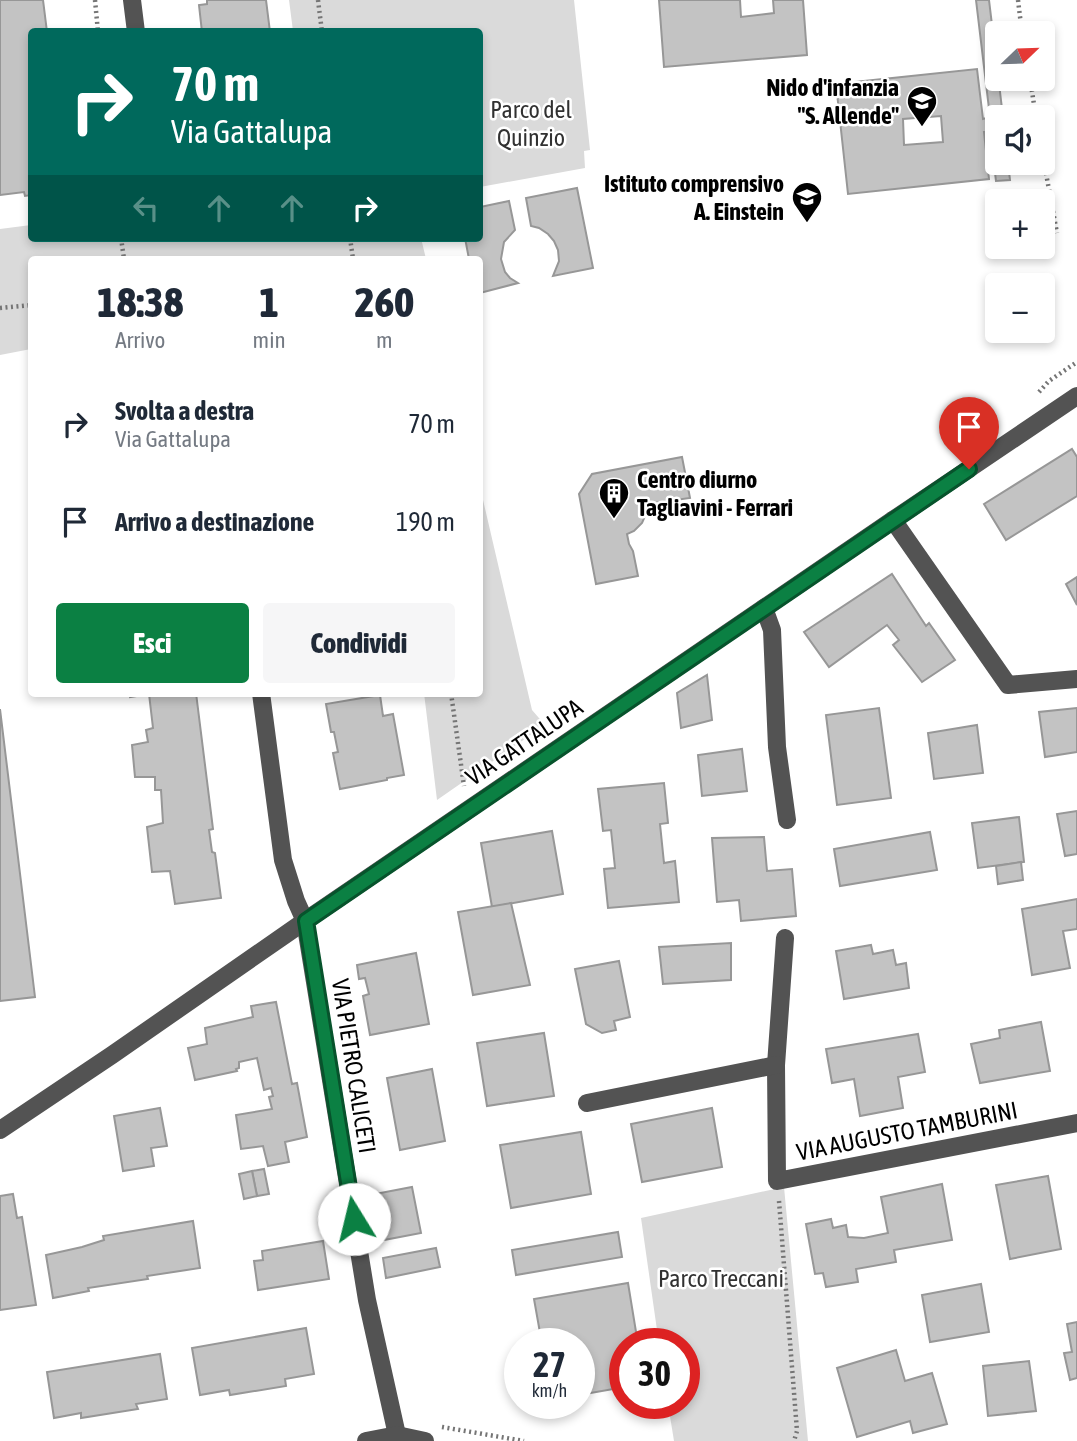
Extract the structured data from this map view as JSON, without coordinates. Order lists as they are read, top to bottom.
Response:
{
  "streets": {
    "street": ["VIA GATTALUPA", "VIA PIETRO CALICETI", "VIA AUGUSTO TAMBURINI"]
  },
  "crossings": [
    ["VIA GATTALUPA", "VIA PIETRO CALICETI"]
  ],
  "parks": ["Parco del Quinzio", "Parco Treccani"],
  "places": {
    "school or university": ["Nido d'infanzia \"S. Allende\"", "Istituto comprensivo A. Einstein"],
    "building": ["Centro diurno Tagliavini - Ferrari"]
  },
  "north": "top right",
  "page": {
    "map_buttons": ["+", "−"],
    "turn": ["70 m", "Via Gattalupa"],
    "eta": [
      "18:38",
      "Arrivo",
      "1",
      "min",
      "260",
      "m"
    ],
    "list": [
      {
        "name": "Svolta a destra",
        "note": "Via Gattalupa",
        "value": "70 m"
      },
      {
        "name": "Arrivo a destinazione",
        "value": "190 m"
      }
    ],
    "buttons": ["Esci", "Condividi"],
    "speed": "27 km/h",
    "limit": "30"
  }
}
